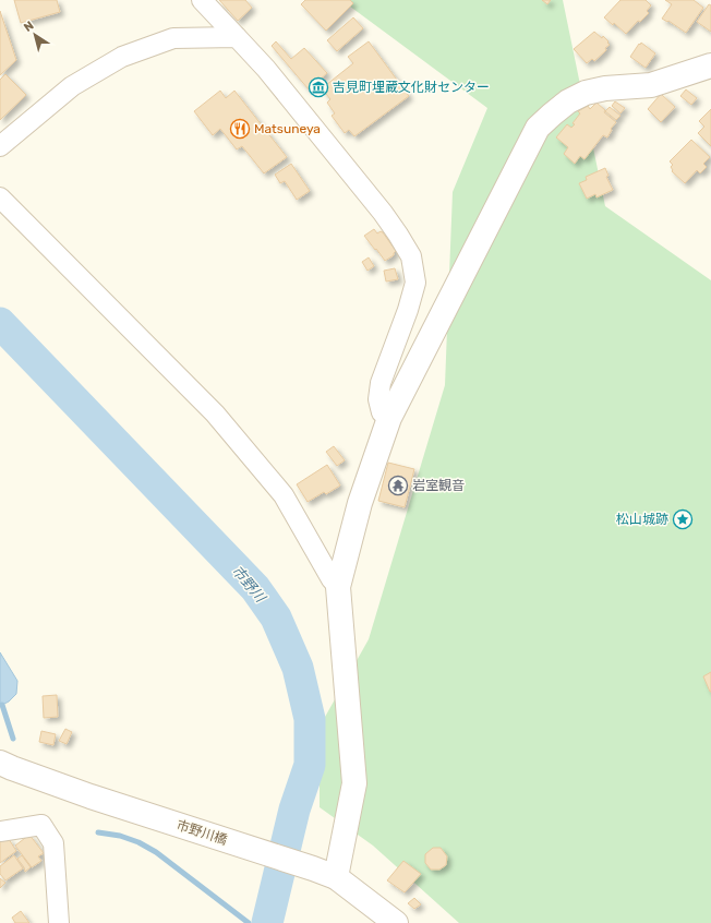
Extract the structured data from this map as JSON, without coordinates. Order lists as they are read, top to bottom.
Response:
{
  "streets": {
    "street": ["市野川橋"]
  },
  "water": ["市野川"],
  "places": {
    "museum": ["吉見町埋蔵文化財センター"],
    "restaurant": ["Matsuneya"],
    "temple": ["岩室観音"],
    "place": ["松山城跡"]
  },
  "north": "top left"
}
